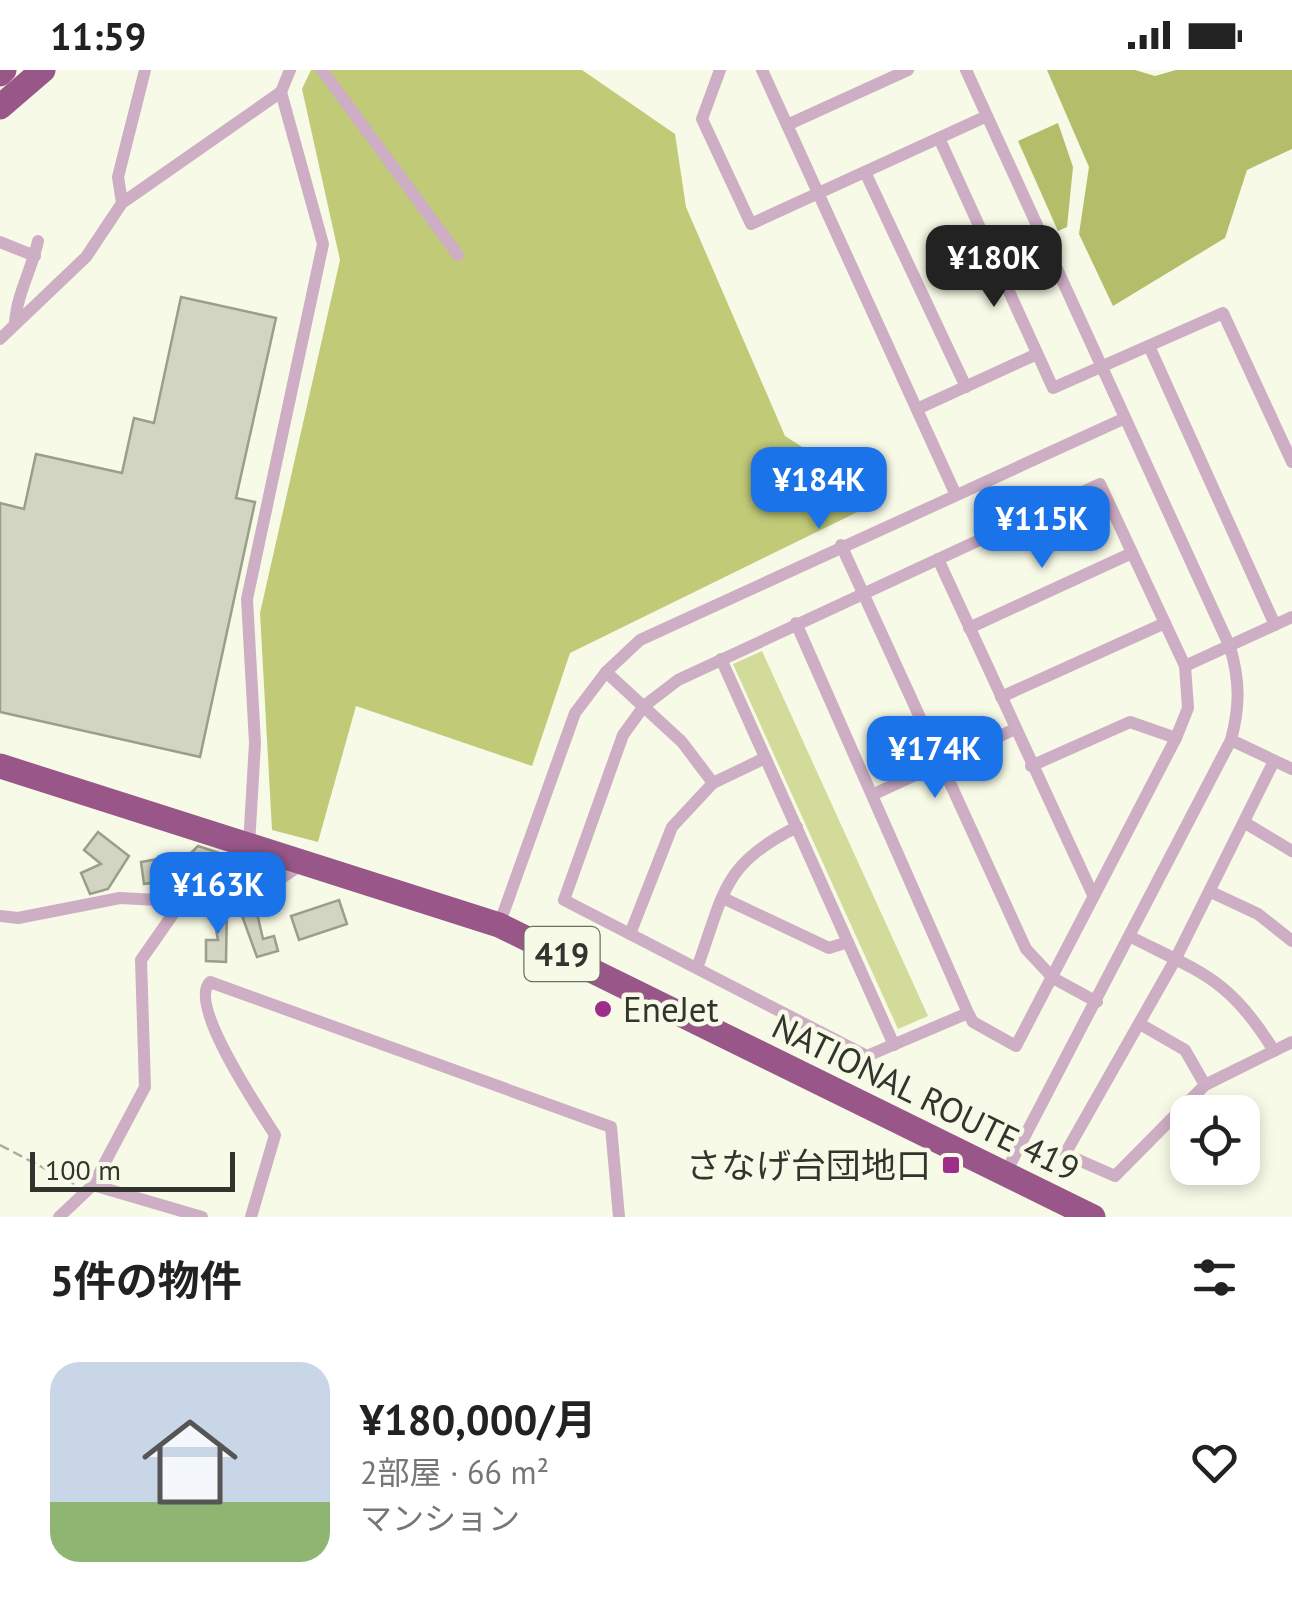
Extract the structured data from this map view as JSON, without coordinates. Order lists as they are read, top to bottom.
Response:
{
  "streets": {
    "highway": ["419", "NATIONAL ROUTE 419"]
  },
  "places": {
    "other": ["EneJet"],
    "transit": ["さなげ台団地口"]
  },
  "scale_bar": "100 m",
  "page": {
    "status": "11:59",
    "price": [
      "¥180K",
      "¥184K",
      "¥115K",
      "¥174K",
      "¥163K"
    ],
    "scale": "100 m",
    "heading": "5件の物件",
    "list": [
      {
        "name": "¥180,000/月",
        "note": "2部屋 · 66 m² · マンション"
      }
    ]
  }
}
